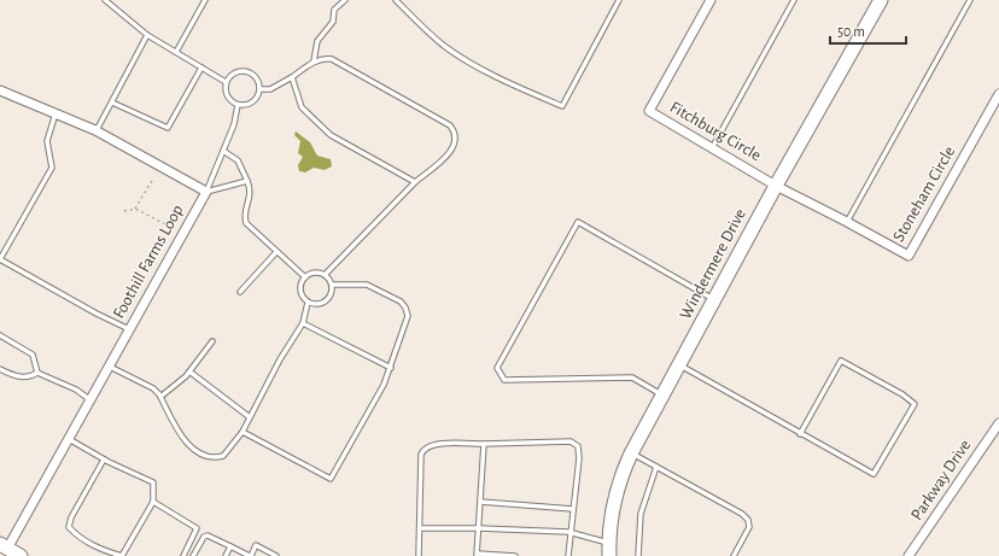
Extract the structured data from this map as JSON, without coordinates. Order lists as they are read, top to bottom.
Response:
{
  "streets": {
    "street": [
      "Fitchburg Circle",
      "Stoneham Circle",
      "Foothill Farms Loop",
      "Windermere Drive",
      "Parkway Drive"
    ]
  },
  "crossings": [
    ["Fitchburg Circle", "Stoneham Circle"],
    ["Fitchburg Circle", "Windermere Drive"],
    ["Stoneham Circle", "Windermere Drive"]
  ],
  "scale_bar": "50 m"
}
